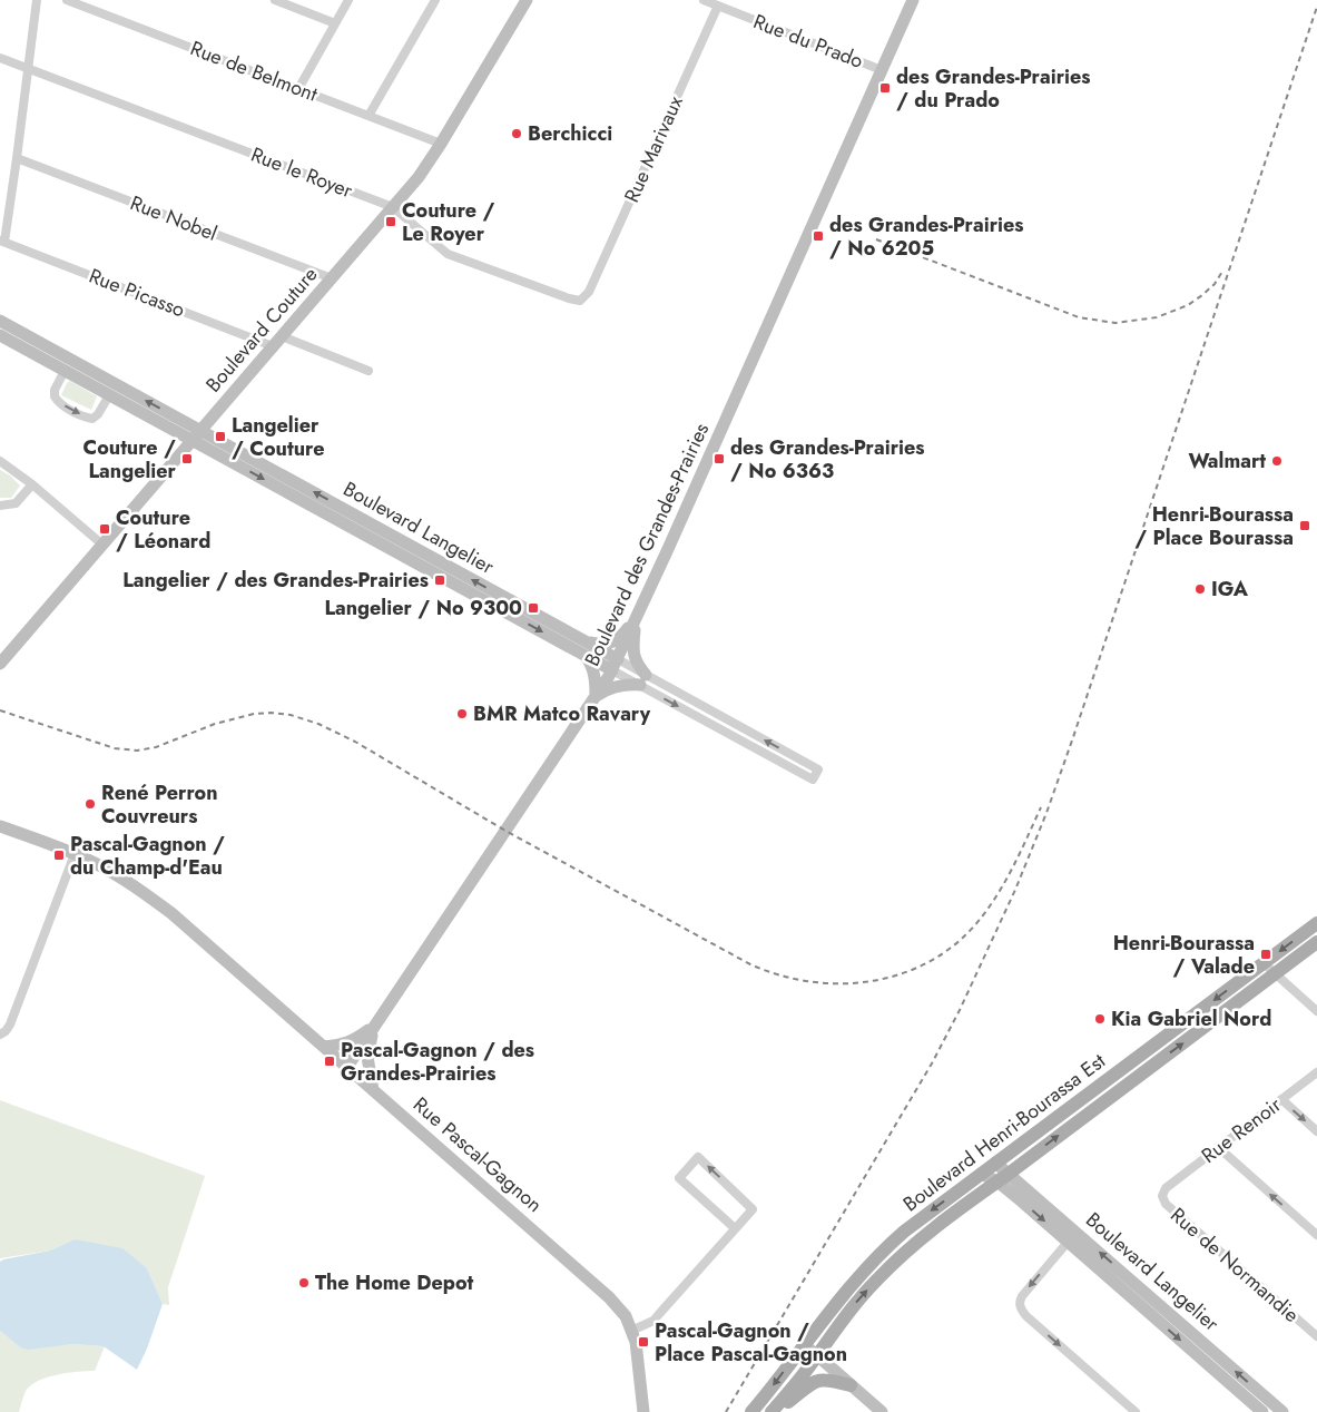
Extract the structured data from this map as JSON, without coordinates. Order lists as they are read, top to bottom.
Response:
{
  "streets": {
    "main road": [
      "Boulevard Couture",
      "Boulevard Langelier",
      "Boulevard des Grandes-Prairies",
      "Boulevard Henri-Bourassa Est",
      "Rue Pascal-Gagnon"
    ],
    "street": [
      "Rue du Prado",
      "Rue de Belmont",
      "Rue Marivaux",
      "Rue le Royer",
      "Rue Nobel",
      "Rue Picasso",
      "Rue Renoir",
      "Rue de Normandie"
    ]
  },
  "crossings": [
    ["Rue du Prado", "Rue Marivaux"],
    ["Rue du Prado", "Boulevard des Grandes-Prairies"],
    ["Rue de Belmont", "Boulevard Couture"],
    ["Rue Marivaux", "Rue le Royer"],
    ["Rue le Royer", "Boulevard Couture"],
    ["Rue Nobel", "Boulevard Couture"],
    ["Rue Picasso", "Boulevard Couture"],
    ["Boulevard Couture", "Boulevard Langelier"],
    ["Boulevard Langelier", "Boulevard des Grandes-Prairies"],
    ["Boulevard Langelier", "Boulevard Henri-Bourassa Est"],
    ["Boulevard des Grandes-Prairies", "Rue Pascal-Gagnon"],
    ["Rue Renoir", "Rue de Normandie"]
  ],
  "places": {
    "transit": [
      "des Grandes-Prairies / du Prado",
      "Couture / Le Royer",
      "des Grandes-Prairies / No 6205",
      "Langelier / Couture",
      "Couture / Langelier",
      "des Grandes-Prairies / No 6363",
      "Henri-Bourassa / Place Bourassa",
      "Couture / Léonard",
      "Langelier / des Grandes-Prairies",
      "Langelier / No 9300",
      "Pascal-Gagnon / du Champ-d'Eau",
      "Henri-Bourassa / Valade",
      "Pascal-Gagnon / des Grandes-Prairies",
      "Pascal-Gagnon / Place Pascal-Gagnon"
    ],
    "other": [
      "Berchicci",
      "Walmart",
      "IGA",
      "BMR Matco Ravary",
      "René Perron Couvreurs",
      "Kia Gabriel Nord",
      "The Home Depot"
    ]
  }
}
